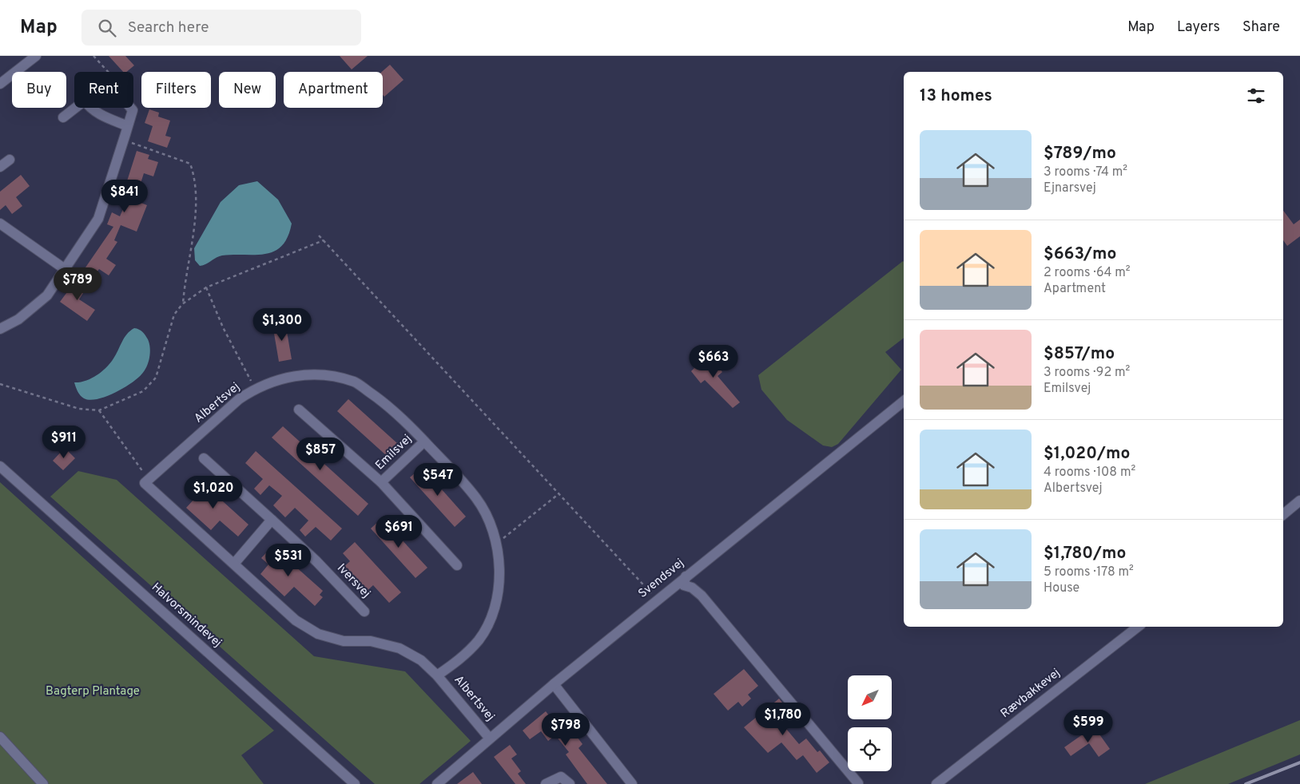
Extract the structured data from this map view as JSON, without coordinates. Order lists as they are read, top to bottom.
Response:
{
  "streets": {
    "street": [
      "Albertsvej",
      "Emilsvej",
      "Svendsvej",
      "Iversvej",
      "Halvorsmindevej",
      "Rævbakkevej"
    ]
  },
  "crossings": [
    ["Albertsvej", "Emilsvej"],
    ["Albertsvej", "Svendsvej"]
  ],
  "parks": ["Bagterp Plantage"],
  "north": "bottom left",
  "page": {
    "header": "Map",
    "search": "Search here",
    "nav": ["Map", "Layers", "Share"],
    "chip": [
      "Buy",
      "Rent",
      "Filters",
      "New",
      "Apartment"
    ],
    "heading": "13 homes",
    "list": [
      {
        "name": "$789/mo",
        "note": "3 rooms · 74 m² · Ejnarsvej"
      },
      {
        "name": "$663/mo",
        "note": "2 rooms · 64 m² · Apartment"
      },
      {
        "name": "$857/mo",
        "note": "3 rooms · 92 m² · Emilsvej"
      },
      {
        "name": "$1,020/mo",
        "note": "4 rooms · 108 m² · Albertsvej"
      },
      {
        "name": "$1,780/mo",
        "note": "5 rooms · 178 m² · House"
      }
    ],
    "price": [
      "$841",
      "$789",
      "$1,300",
      "$663",
      "$911",
      "$857",
      "$547",
      "$1,020",
      "$691",
      "$531",
      "$1,780",
      "$599",
      "$798"
    ]
  }
}
